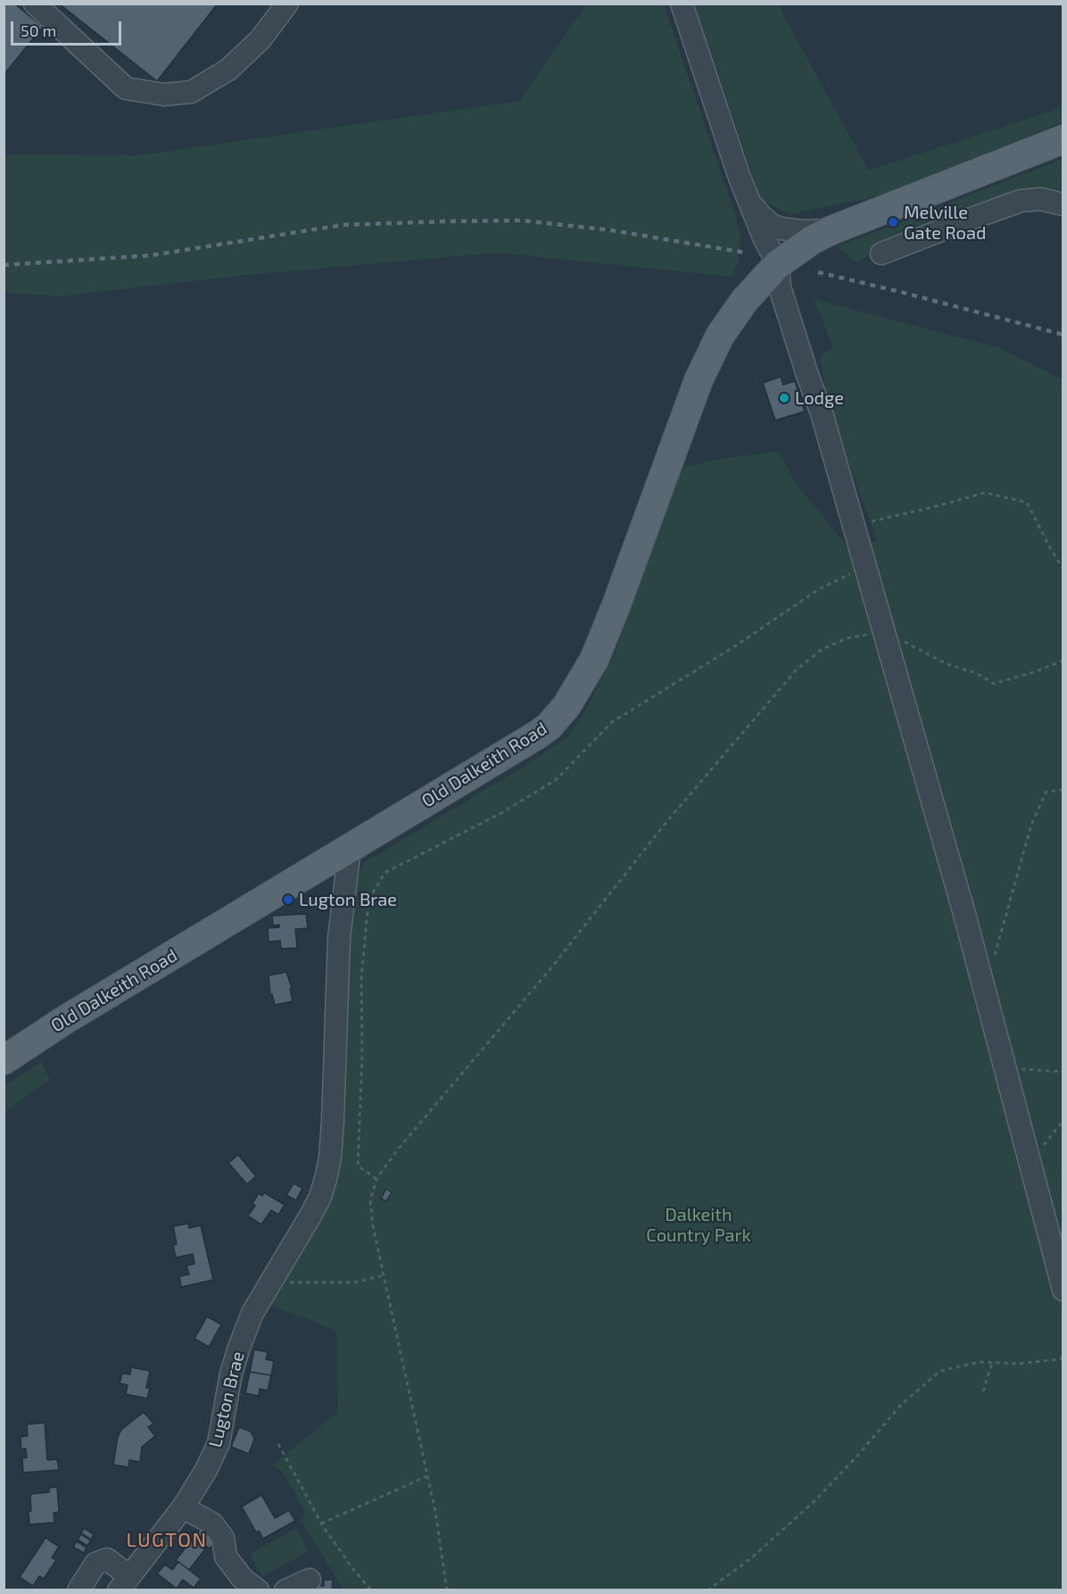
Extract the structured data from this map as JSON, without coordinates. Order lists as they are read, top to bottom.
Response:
{
  "streets": {
    "main road": ["Old Dalkeith Road"],
    "street": ["Lugton Brae"]
  },
  "crossings": [
    ["Old Dalkeith Road", "Lugton Brae"]
  ],
  "districts": ["LUGTON"],
  "parks": ["Dalkeith Country Park"],
  "places": ["Melville Gate Road", "Lodge", "Lugton Brae"],
  "scale_bar": "50 m"
}
